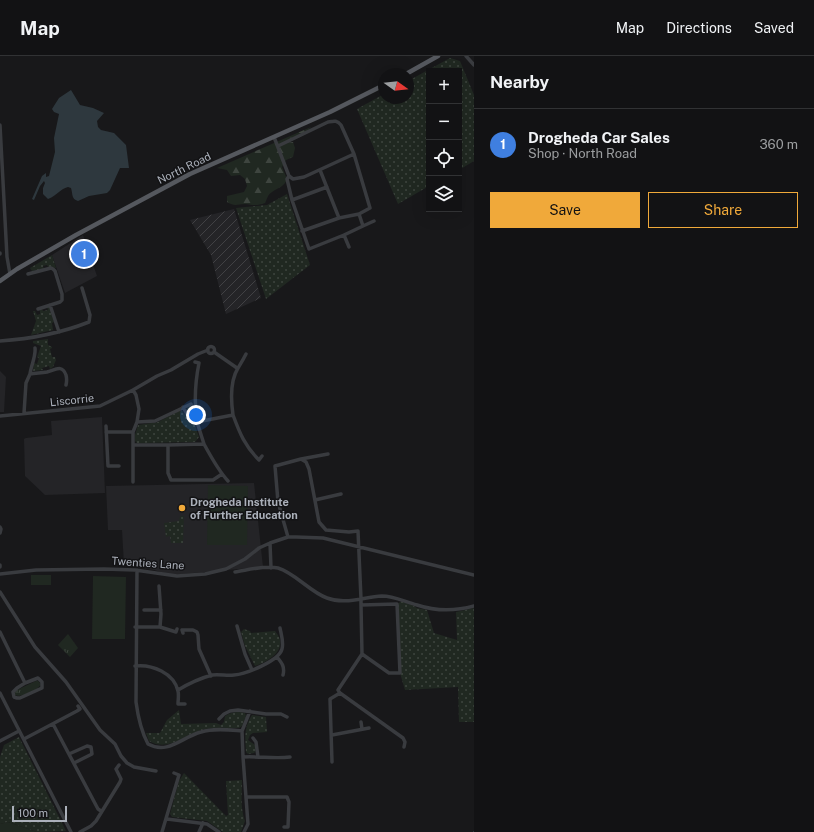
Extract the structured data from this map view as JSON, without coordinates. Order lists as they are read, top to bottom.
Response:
{
  "streets": {
    "main road": ["North Road"],
    "street": ["Liscorrie", "Twenties Lane"]
  },
  "places": ["Drogheda Institute of Further Education"],
  "scale_bar": "100 m",
  "north": "right",
  "page": {
    "header": "Map",
    "nav": ["Map", "Directions", "Saved"],
    "heading": "Nearby",
    "map_buttons": ["+", "−"],
    "list": [
      {
        "mark": "1",
        "name": "Drogheda Car Sales",
        "note": "Shop · North Road",
        "value": "360 m"
      }
    ],
    "buttons": ["Save", "Share"],
    "pins": "1",
    "scale": "100 m"
  }
}
